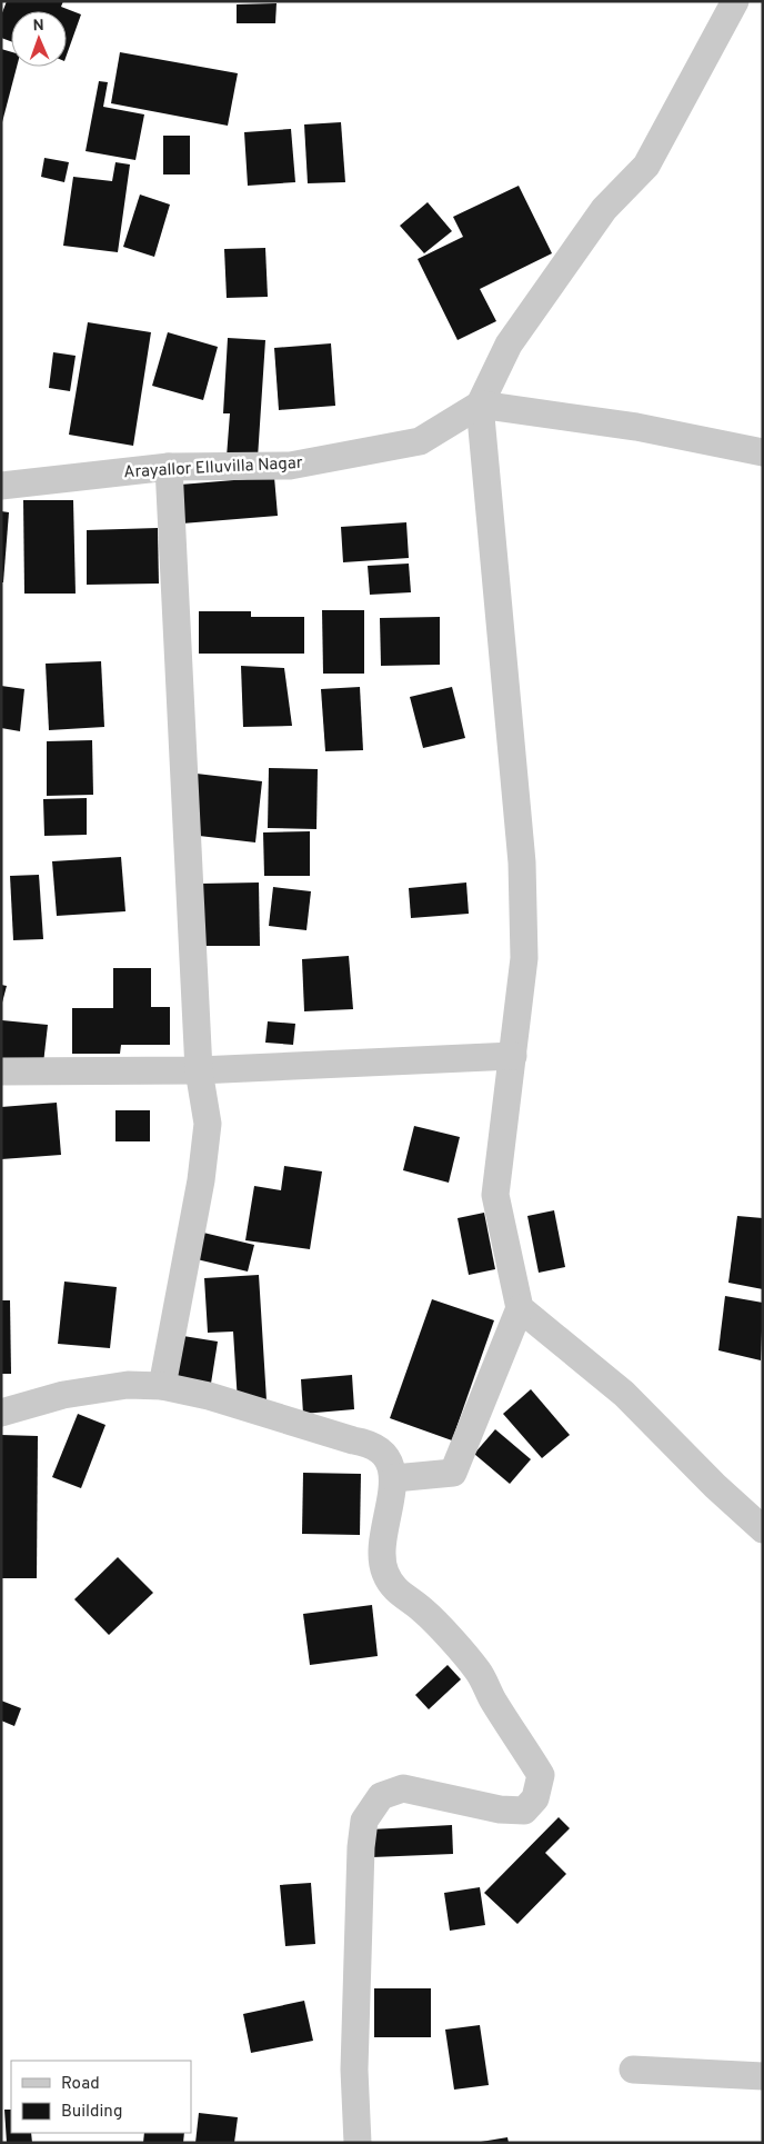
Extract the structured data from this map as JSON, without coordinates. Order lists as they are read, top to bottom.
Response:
{
  "streets": {
    "street": ["Arayallor Elluvilla Nagar"]
  },
  "legend": ["Road", "Building"],
  "north": "top"
}
